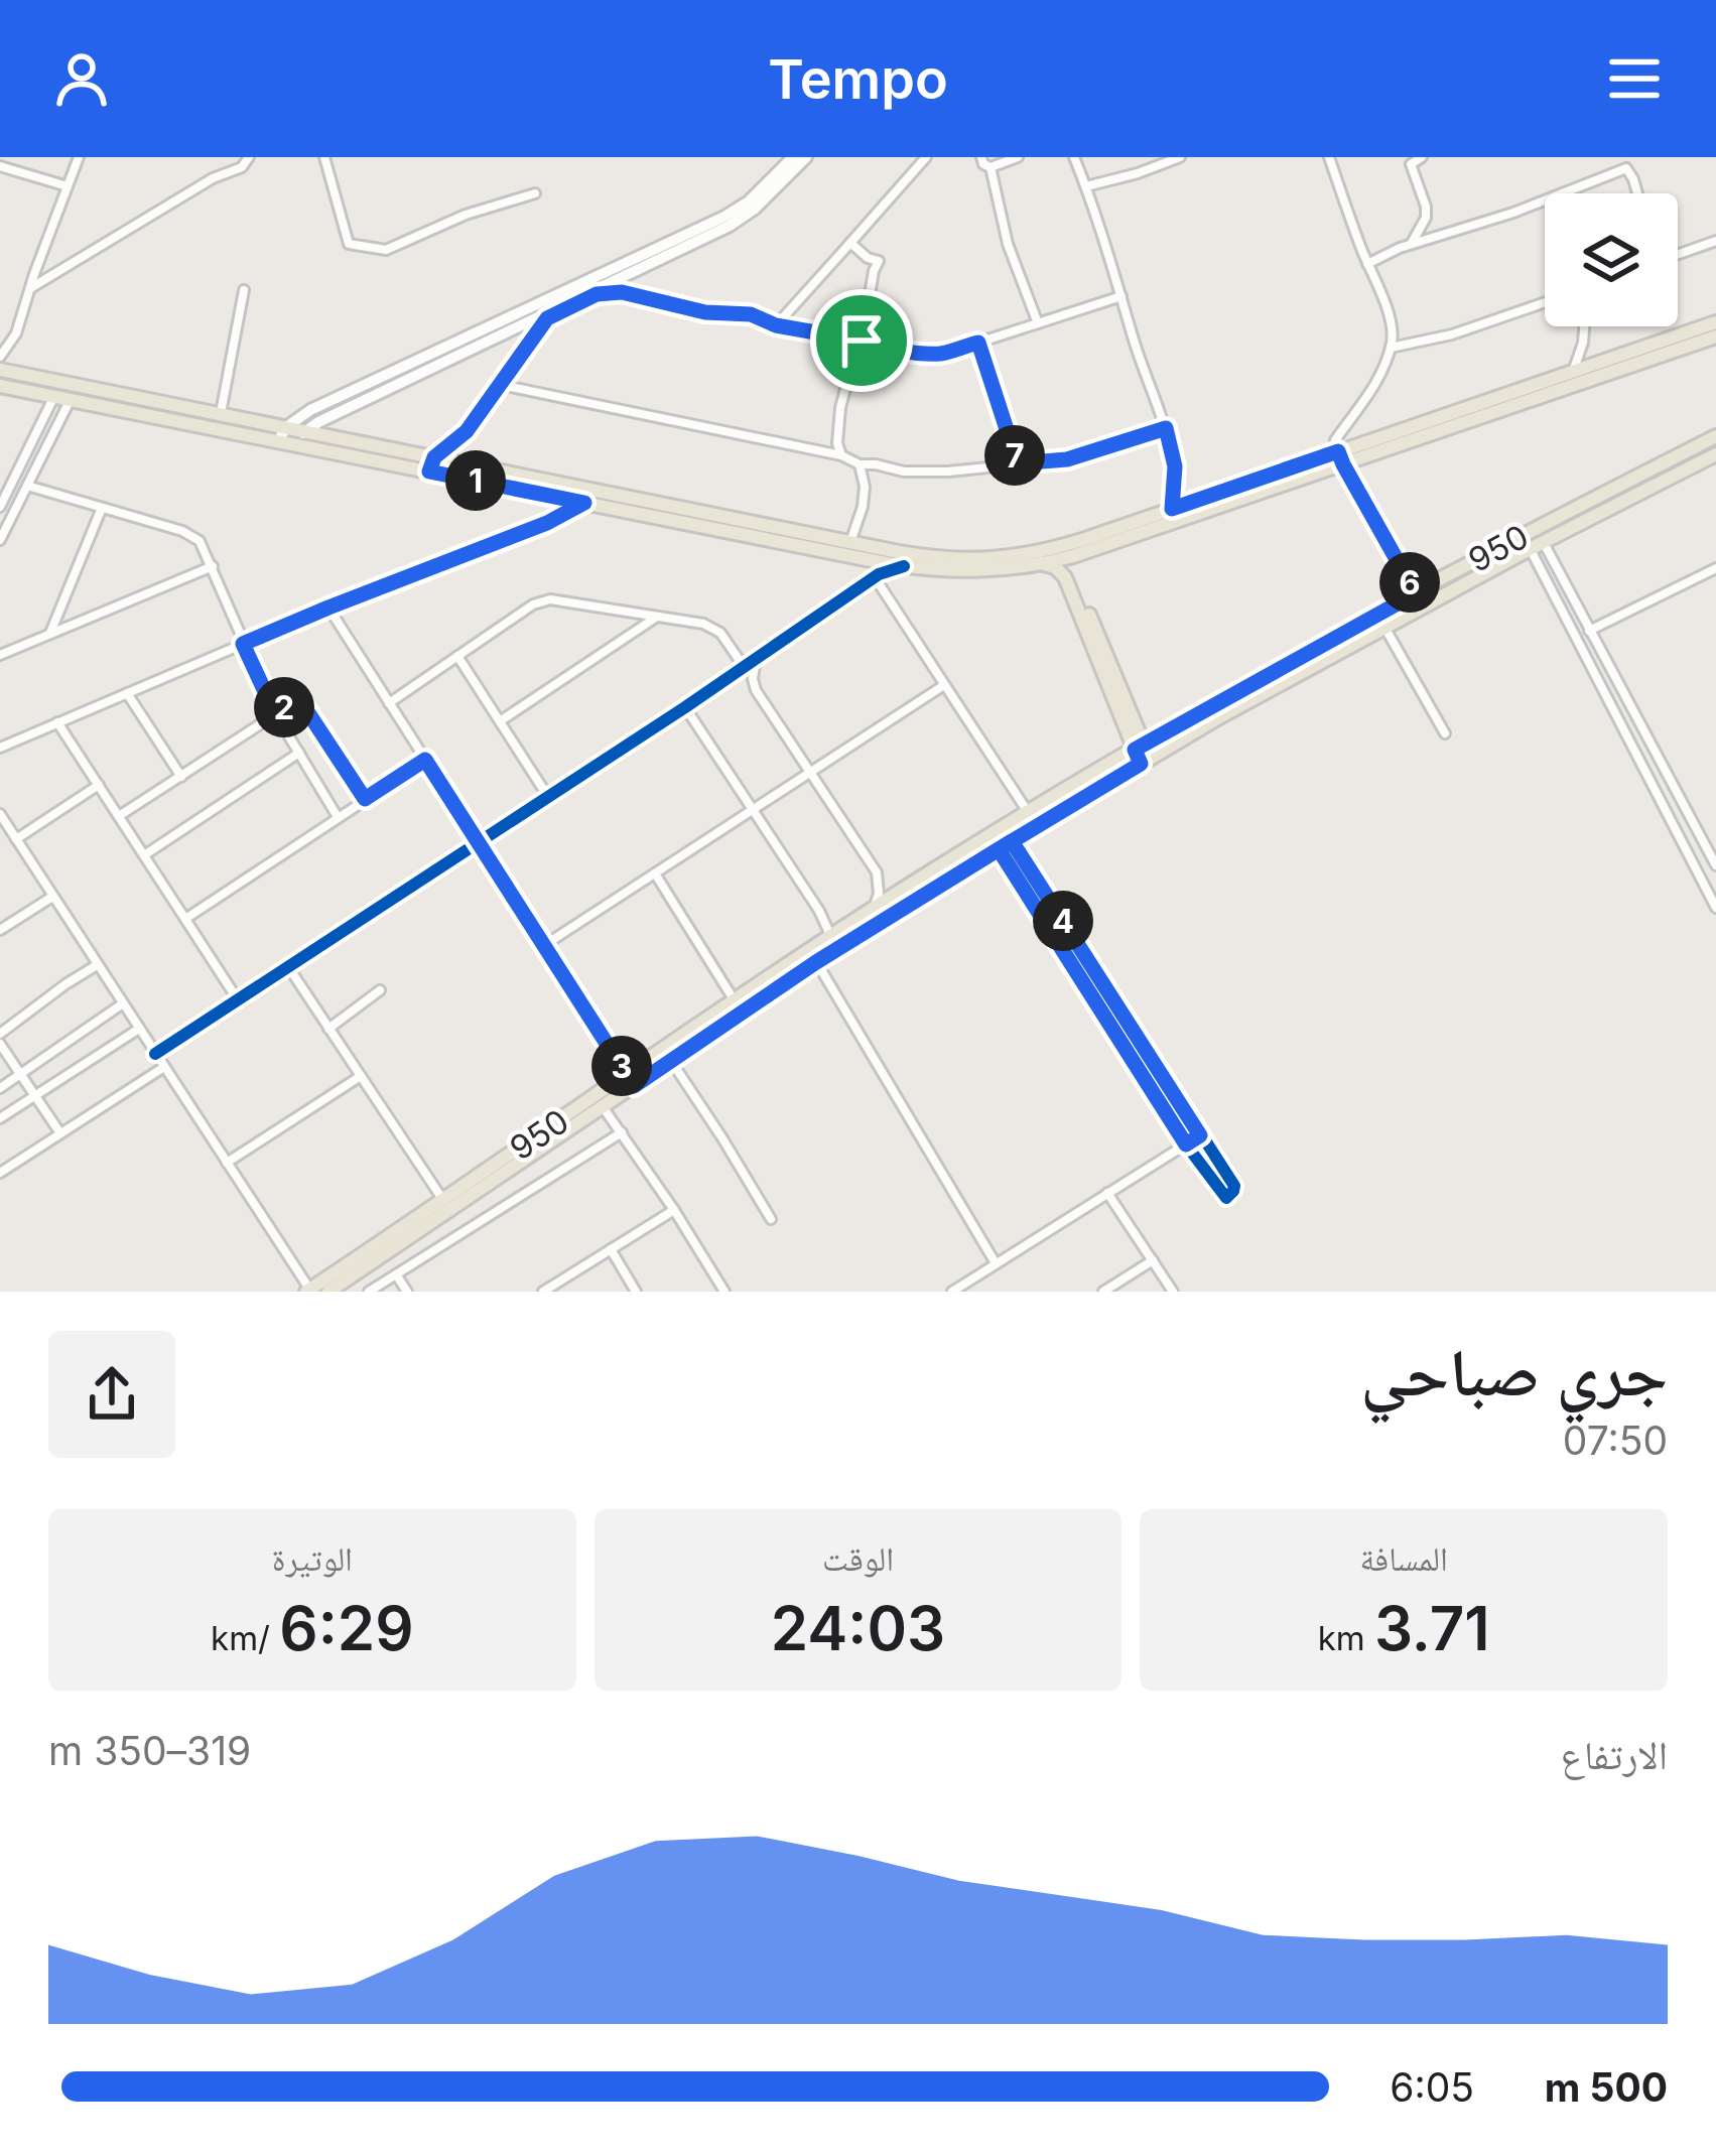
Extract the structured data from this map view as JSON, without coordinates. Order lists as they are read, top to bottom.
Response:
{
  "streets": {
    "main road": ["950"]
  },
  "page": {
    "header": "Tempo",
    "pins": [
      "7",
      "1",
      "6",
      "2",
      "4",
      "3"
    ],
    "heading": ["جري صباحي", "07:50"],
    "stats": [
      ["المسافة", "3.71 km"],
      ["الوقت", "24:03"],
      ["الوتيرة", "6:29 /km"]
    ],
    "chart": ["الارتفاع", "319–350 m"],
    "list": [
      {
        "name": "500 m",
        "note": "6:05"
      }
    ]
  }
}
